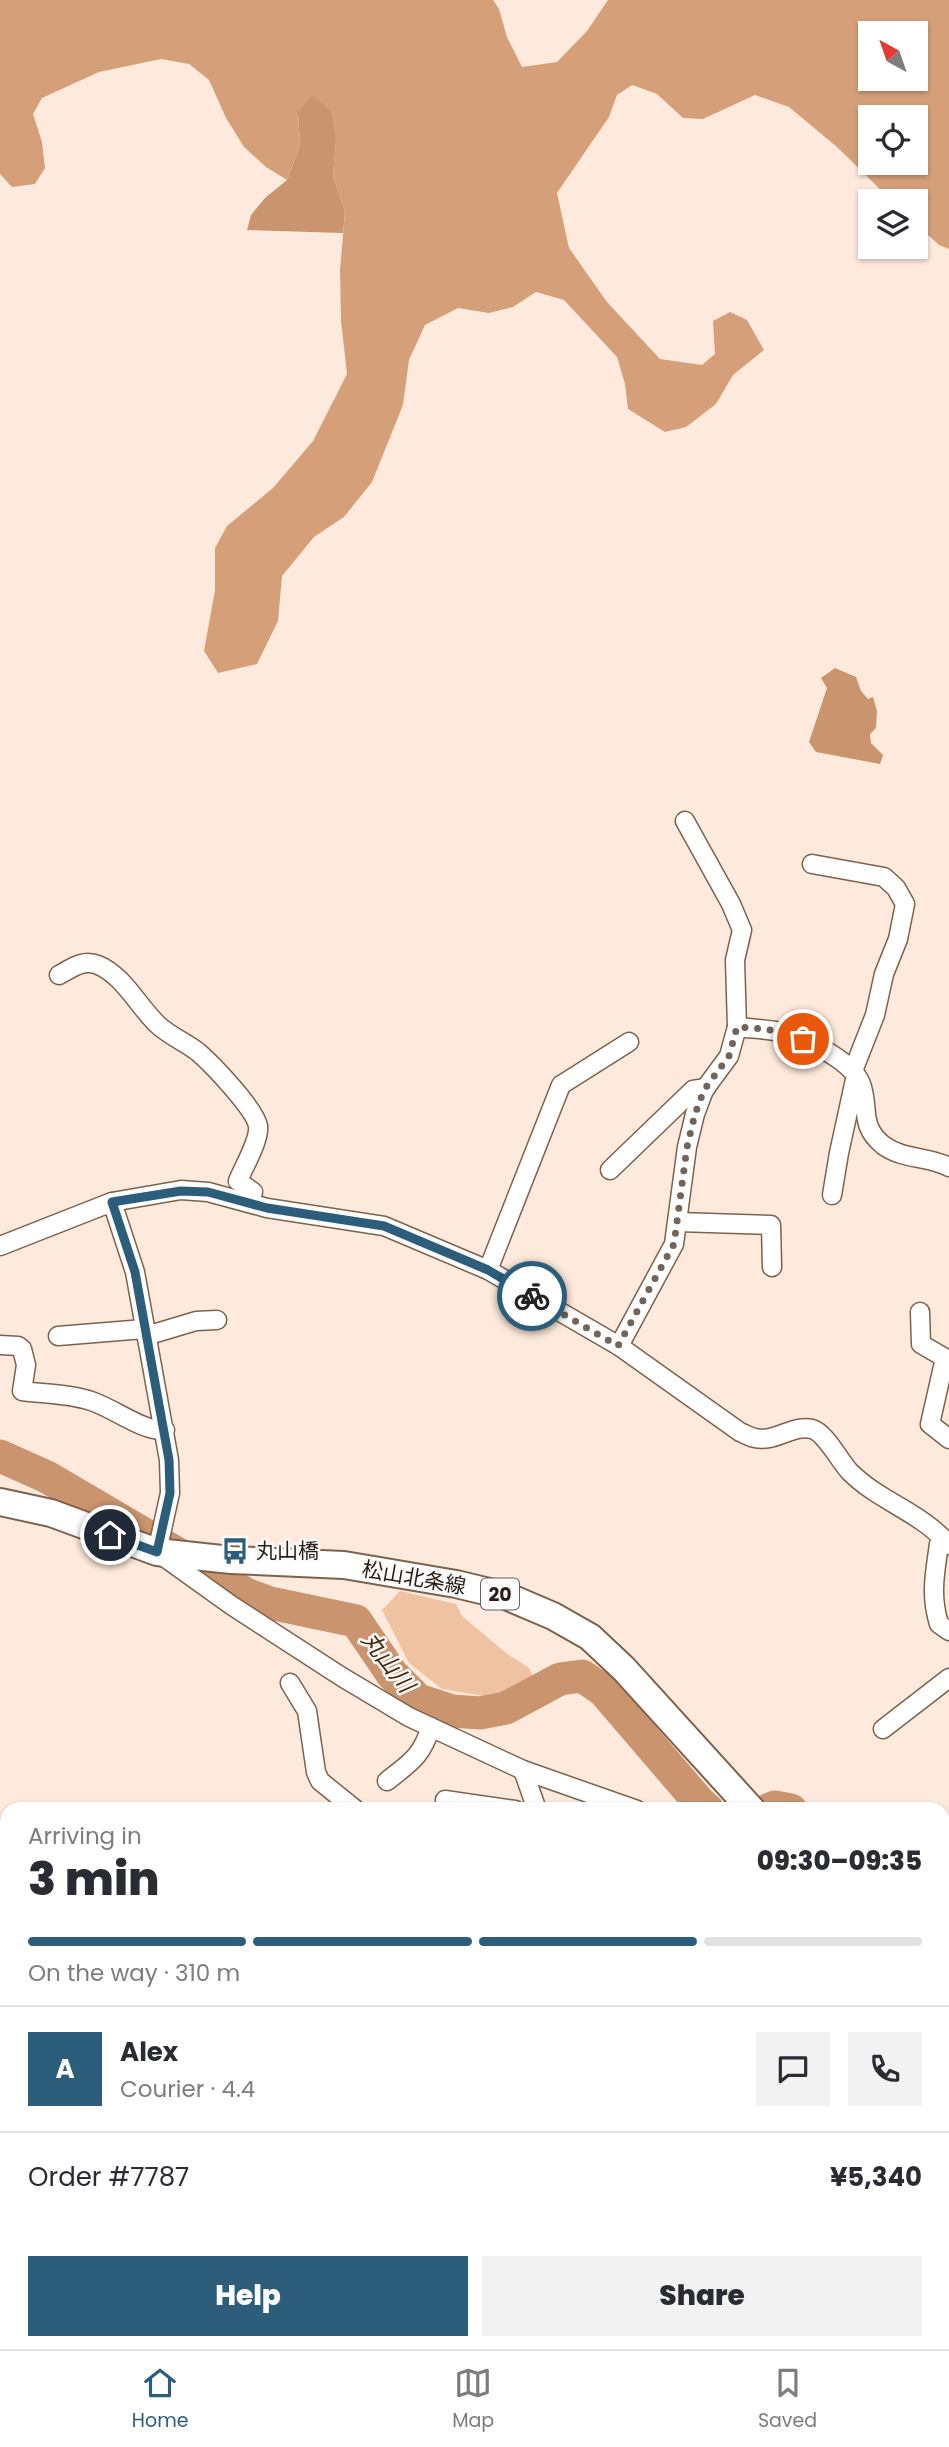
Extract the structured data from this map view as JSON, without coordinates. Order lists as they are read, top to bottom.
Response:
{
  "streets": {
    "main road": ["松山北条線", "20"]
  },
  "water": ["丸山川"],
  "places": {
    "bus stop": ["丸山橋"]
  },
  "north": "top left",
  "page": {
    "heading": ["3 min", "Arriving in", "09:30–09:35"],
    "panel": [
      "Alex",
      "Courier · 4.4",
      "Order #7787",
      "¥5,340"
    ],
    "bar": "On the way · 310 m",
    "round": "A",
    "buttons": ["Help", "Share"],
    "tabs": ["Home", "Map", "Saved"]
  }
}
